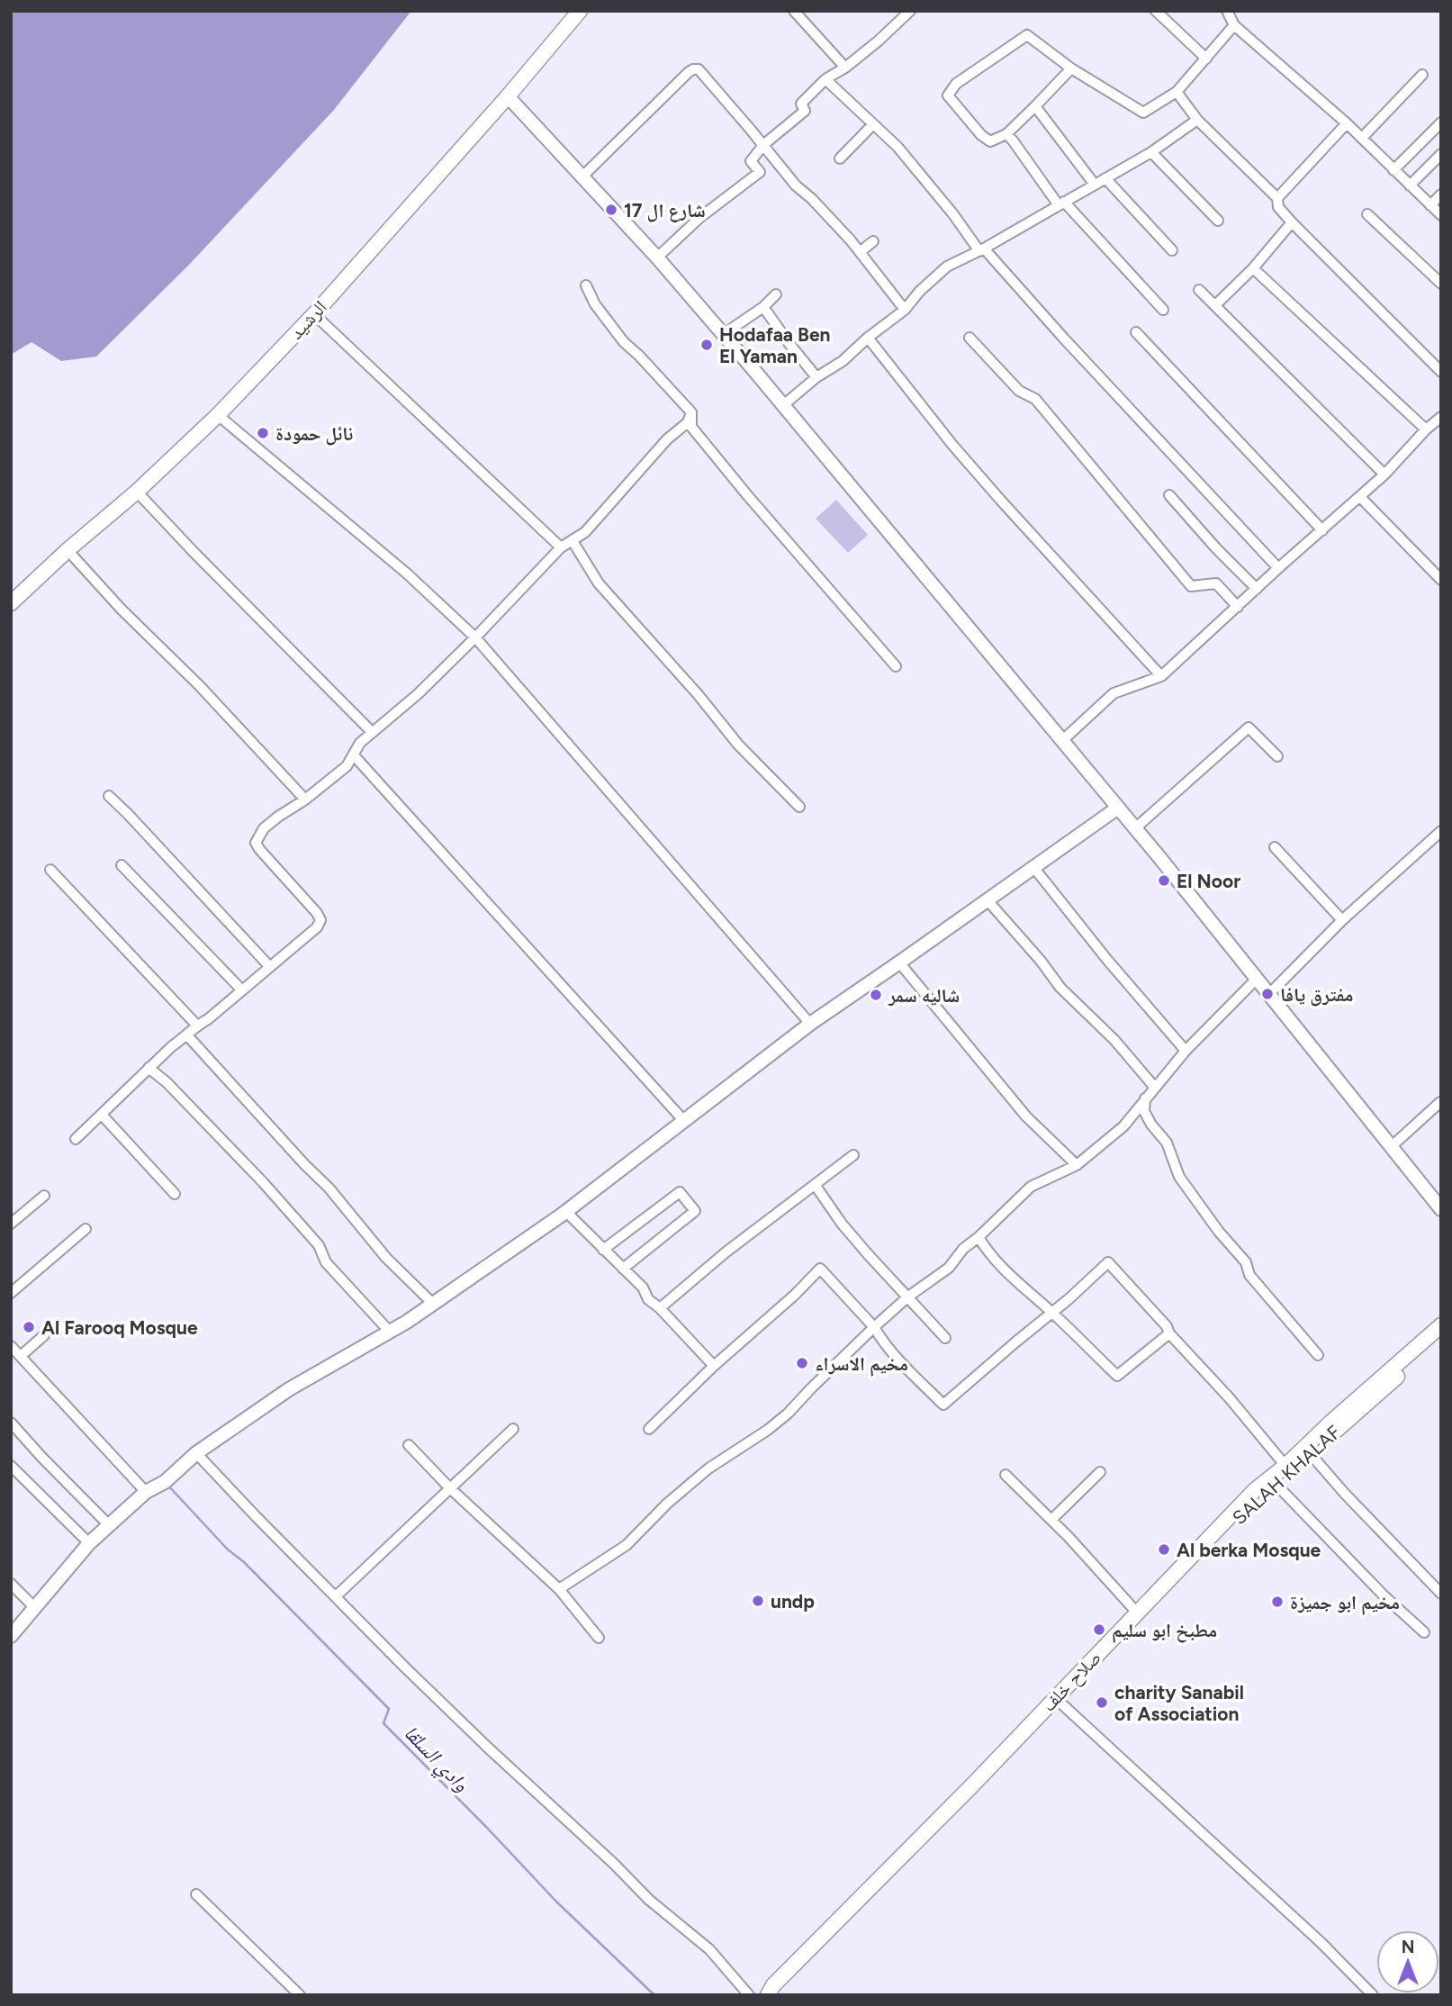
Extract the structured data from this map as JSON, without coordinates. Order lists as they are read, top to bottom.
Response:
{
  "streets": {
    "main road": ["الرشيد", "SALAH KHALAF", "صلاح خلف"]
  },
  "crossings": [
    ["SALAH KHALAF", "صلاح خلف"]
  ],
  "water": ["وادي السلقا"],
  "places": [
    "شارع ال 17",
    "Hodafaa Ben El Yaman",
    "نائل حمودة",
    "El Noor",
    "مفترق يافا",
    "شاليه سمر",
    "Al Farooq Mosque",
    "مخيم الاسراء",
    "Al berka Mosque",
    "undp",
    "مخيم ابو جميزة",
    "مطبخ ابو سليم",
    "charity Sanabil of Association"
  ],
  "north": "top"
}
